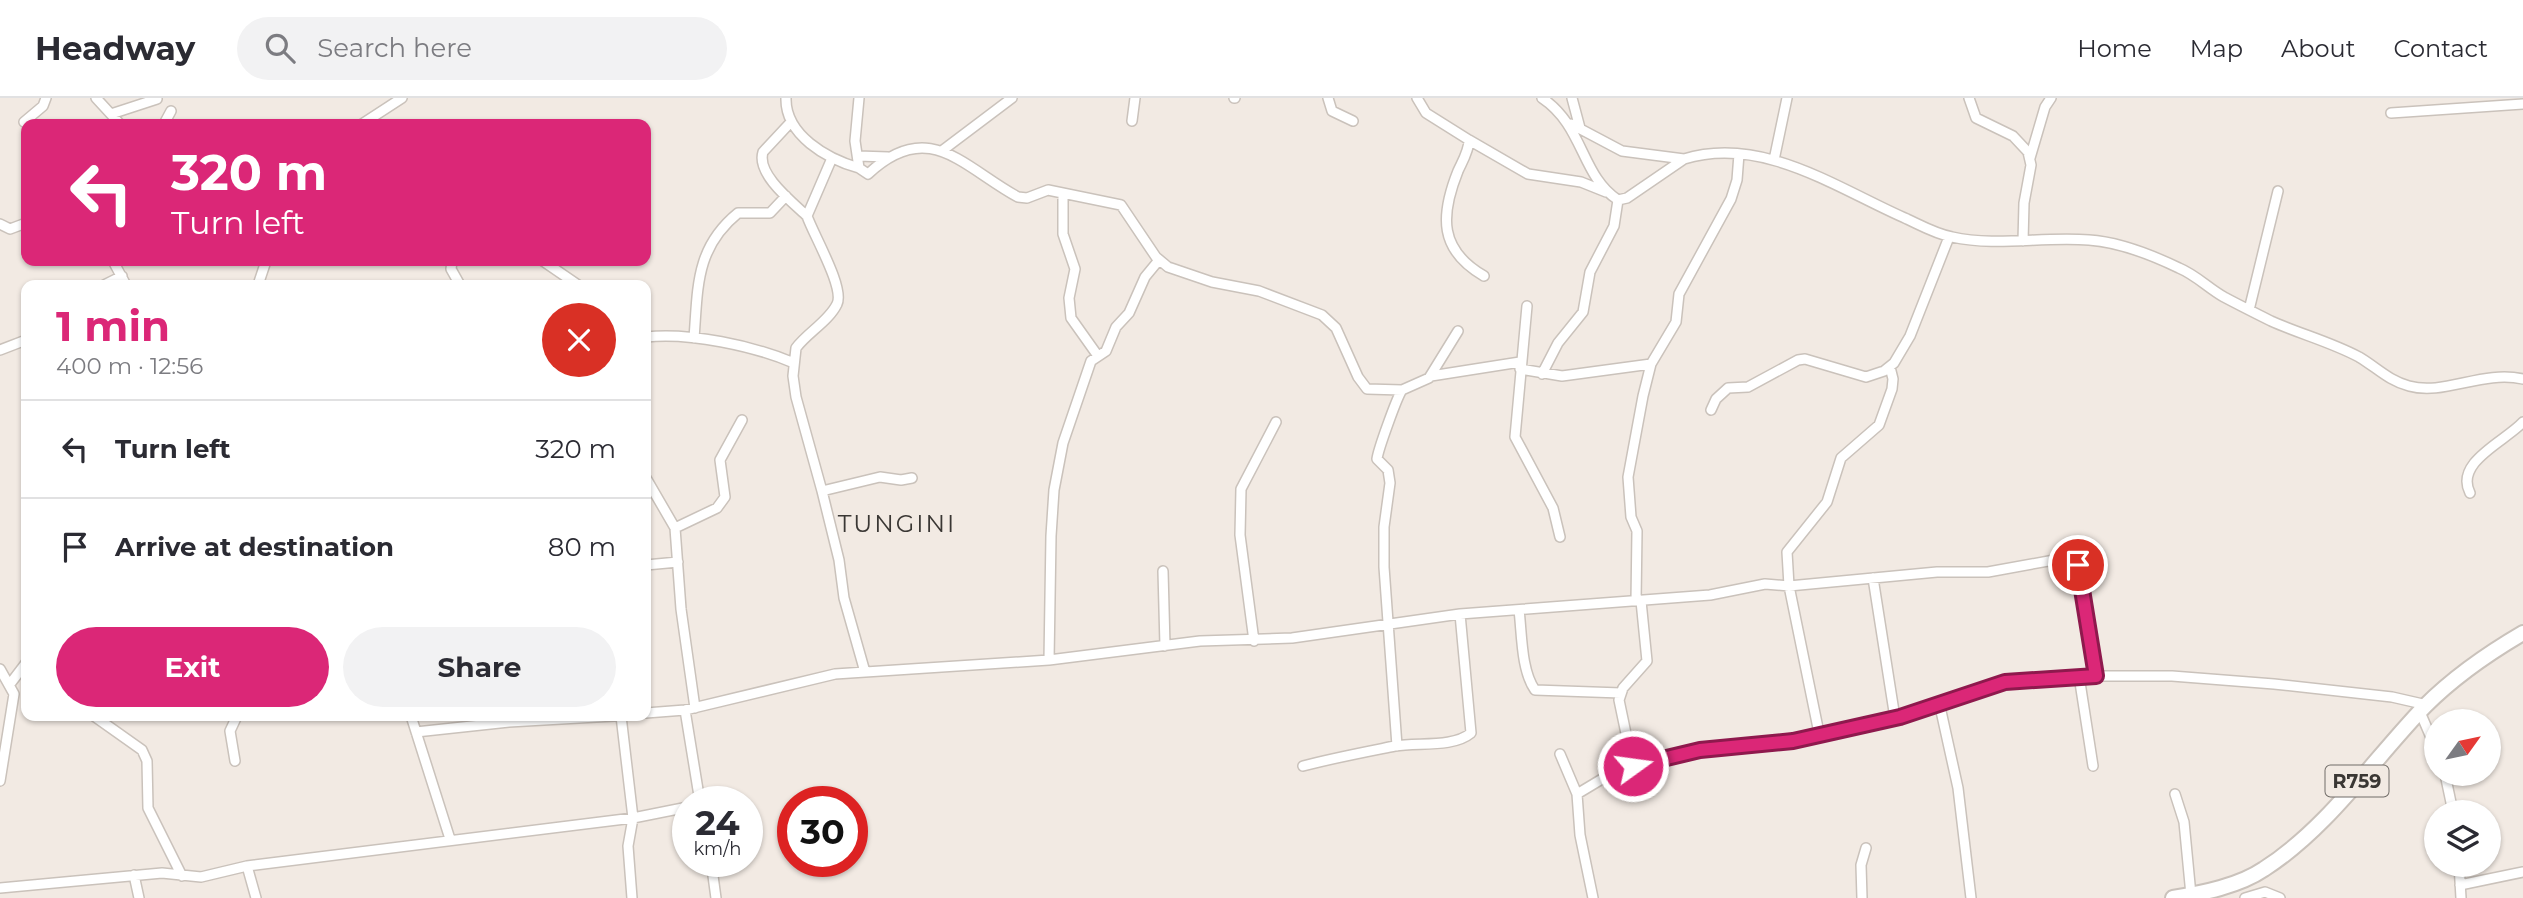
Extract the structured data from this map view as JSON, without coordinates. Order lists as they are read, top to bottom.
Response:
{
  "streets": {
    "main road": ["R759"]
  },
  "districts": ["TUNGINI"],
  "north": "top right",
  "page": {
    "header": "Headway",
    "search": "Search here",
    "nav": [
      "Home",
      "Map",
      "About",
      "Contact"
    ],
    "turn": ["320 m", "Turn left"],
    "heading": ["1 min", "400 m · 12:56"],
    "list": [
      {
        "name": "Turn left",
        "value": "320 m"
      },
      {
        "name": "Arrive at destination",
        "value": "80 m"
      }
    ],
    "buttons": ["Exit", "Share"],
    "speed": "24 km/h",
    "limit": "30"
  }
}
